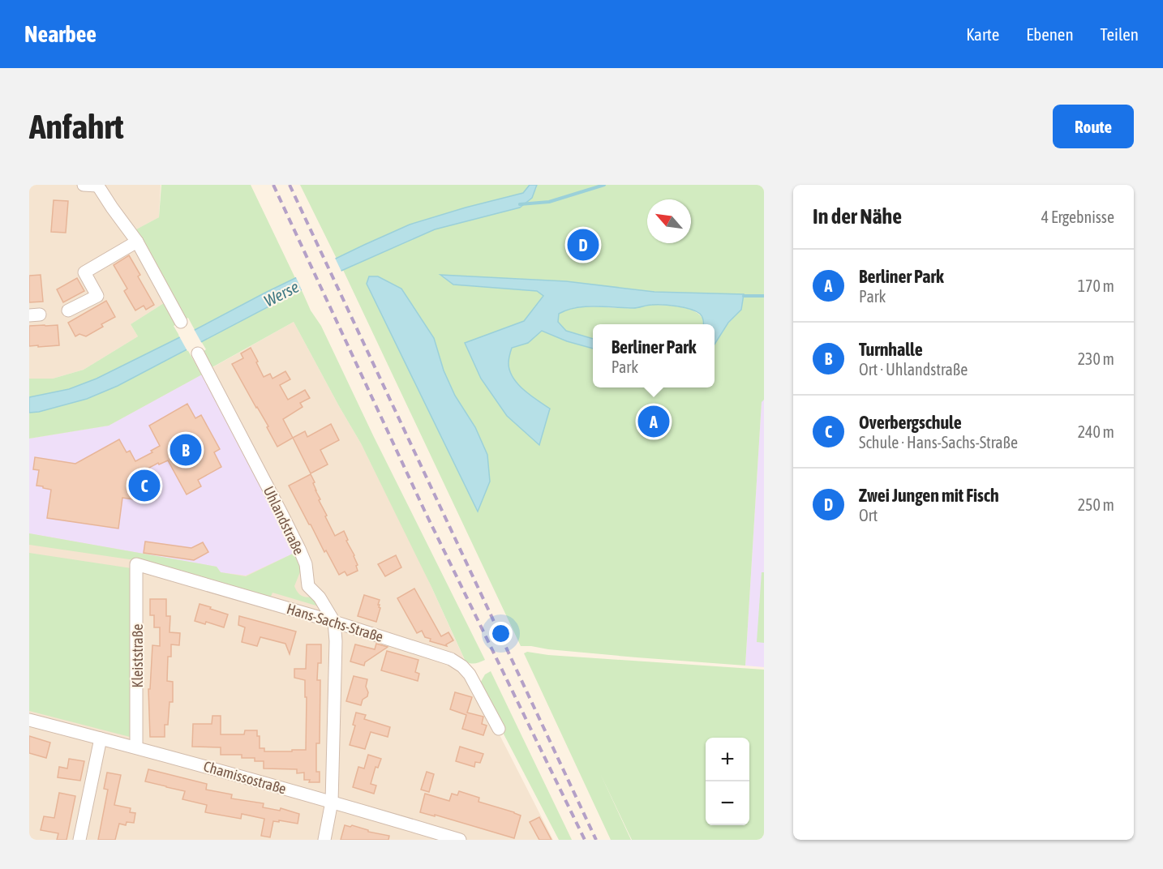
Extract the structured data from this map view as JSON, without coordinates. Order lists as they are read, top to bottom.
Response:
{
  "streets": {
    "street": [
      "Uhlandstraße",
      "Hans-Sachs-Straße",
      "Kleiststraße",
      "Chamissostraße"
    ]
  },
  "crossings": [
    ["Uhlandstraße", "Hans-Sachs-Straße"],
    ["Uhlandstraße", "Chamissostraße"],
    ["Hans-Sachs-Straße", "Kleiststraße"],
    ["Kleiststraße", "Chamissostraße"]
  ],
  "water": ["Werse"],
  "north": "top left",
  "page": {
    "header": "Nearbee",
    "nav": ["Karte", "Ebenen", "Teilen"],
    "buttons": "Route",
    "title": "Anfahrt",
    "heading": ["In der Nähe", "4 Ergebnisse"],
    "pins": [
      "D",
      "A",
      "B",
      "C"
    ],
    "list": [
      {
        "mark": "A",
        "name": "Berliner Park",
        "note": "Park",
        "value": "170 m"
      },
      {
        "mark": "B",
        "name": "Turnhalle",
        "note": "Ort · Uhlandstraße",
        "value": "230 m"
      },
      {
        "mark": "C",
        "name": "Overbergschule",
        "note": "Schule · Hans-Sachs-Straße",
        "value": "240 m"
      },
      {
        "mark": "D",
        "name": "Zwei Jungen mit Fisch",
        "note": "Ort",
        "value": "250 m"
      }
    ],
    "popup": ["Berliner Park", "Park"],
    "map_buttons": ["+", "−"]
  }
}
